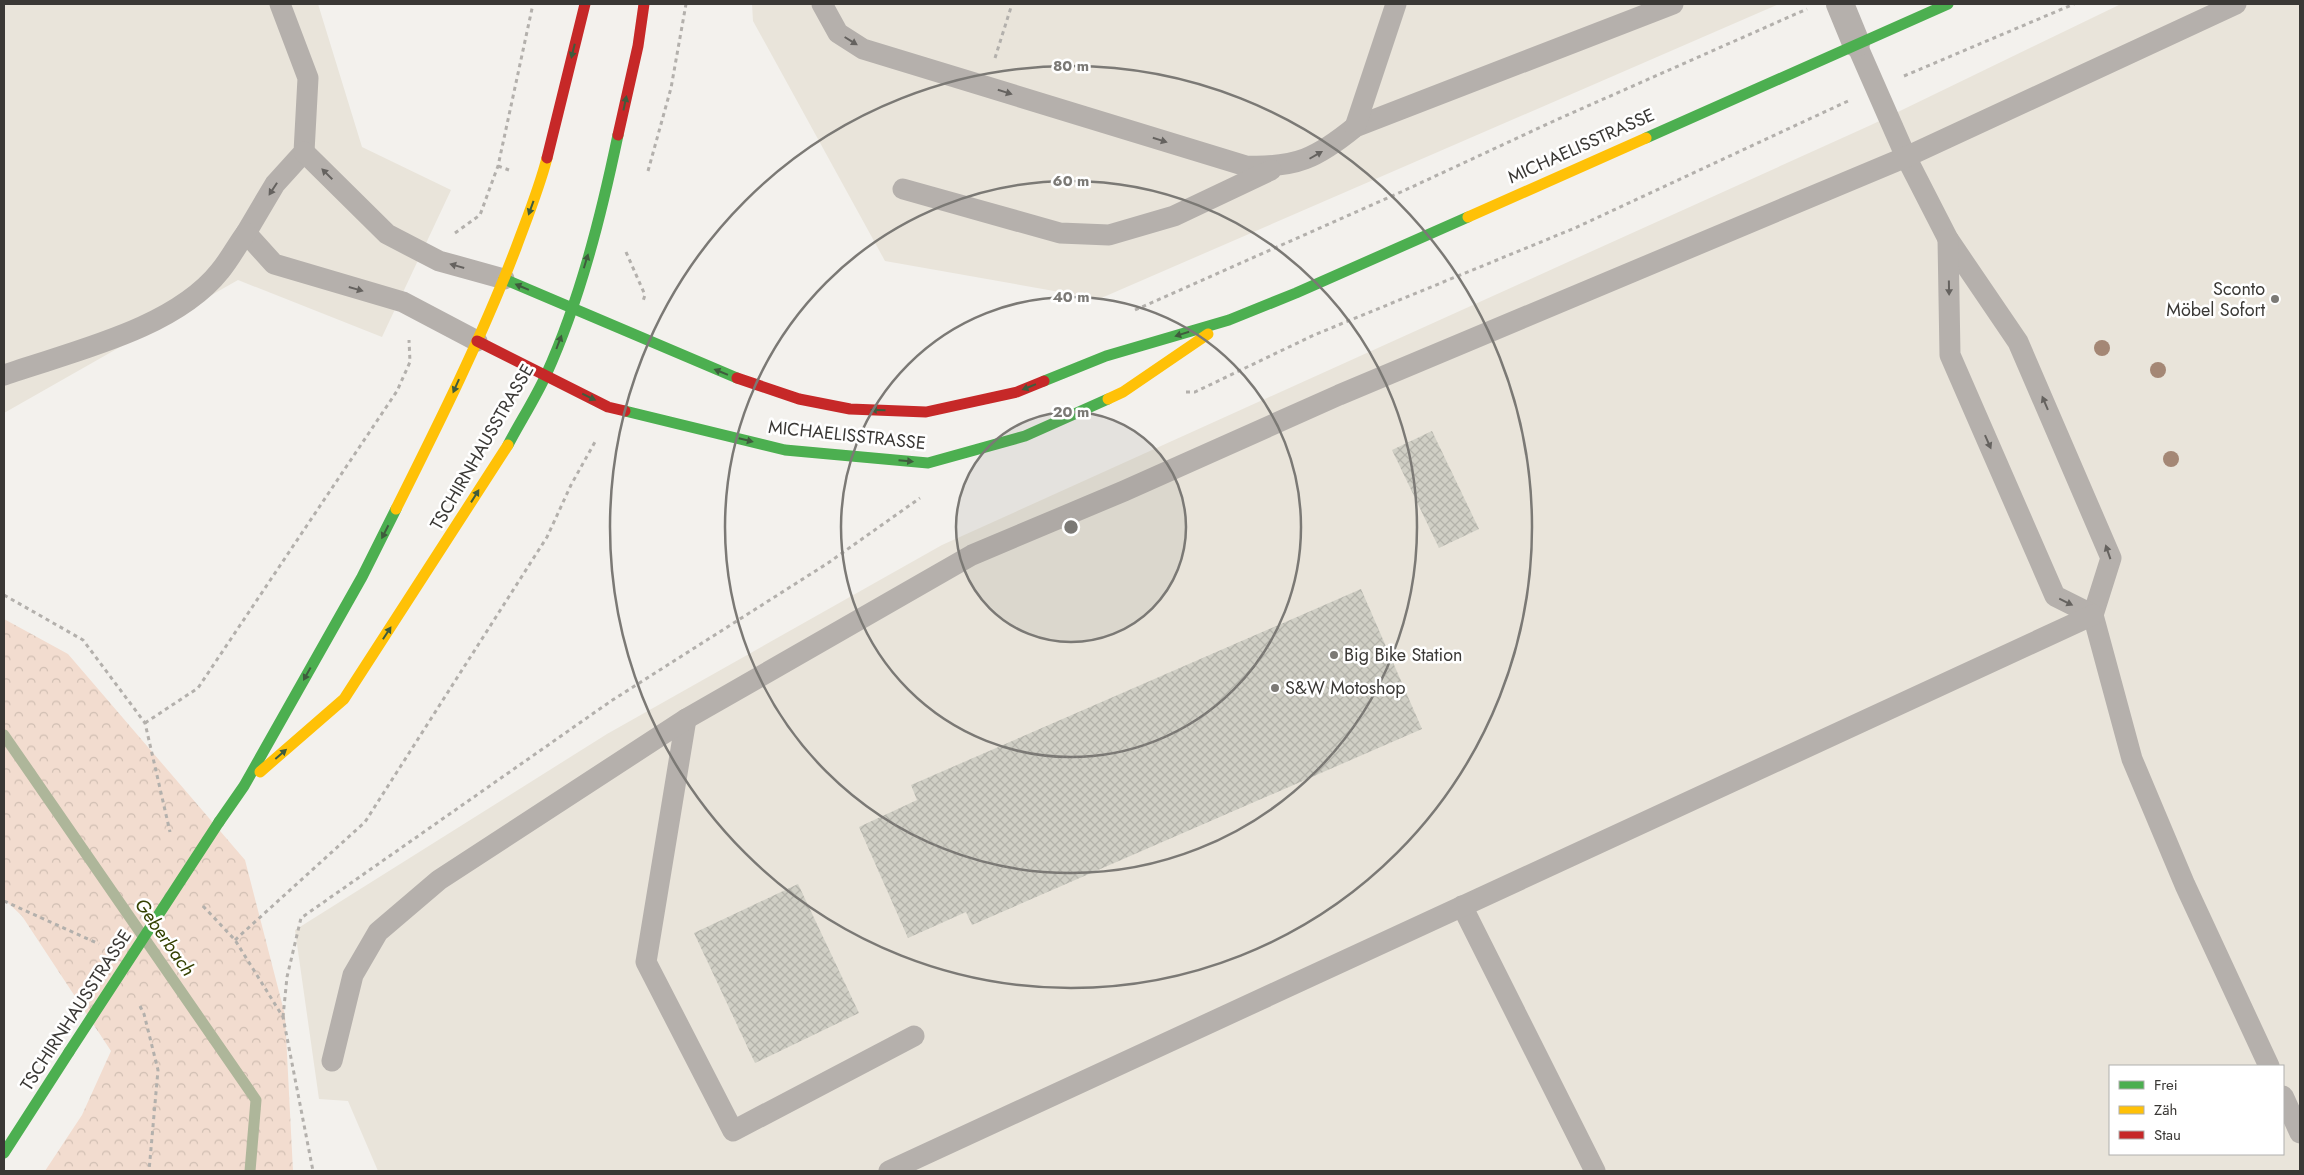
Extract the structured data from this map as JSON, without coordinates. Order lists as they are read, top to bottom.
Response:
{
  "streets": {
    "main road": ["MICHAELISSTRASSE", "TSCHIRNHAUSSTRASSE"]
  },
  "crossings": [
    ["MICHAELISSTRASSE", "TSCHIRNHAUSSTRASSE"]
  ],
  "water": ["Geberbach"],
  "places": ["Sconto Möbel Sofort", "Big Bike Station", "S&W Motoshop"],
  "legend": ["Frei", "Zäh", "Stau"],
  "rings": [
    "80 m",
    "60 m",
    "40 m",
    "20 m"
  ]
}
